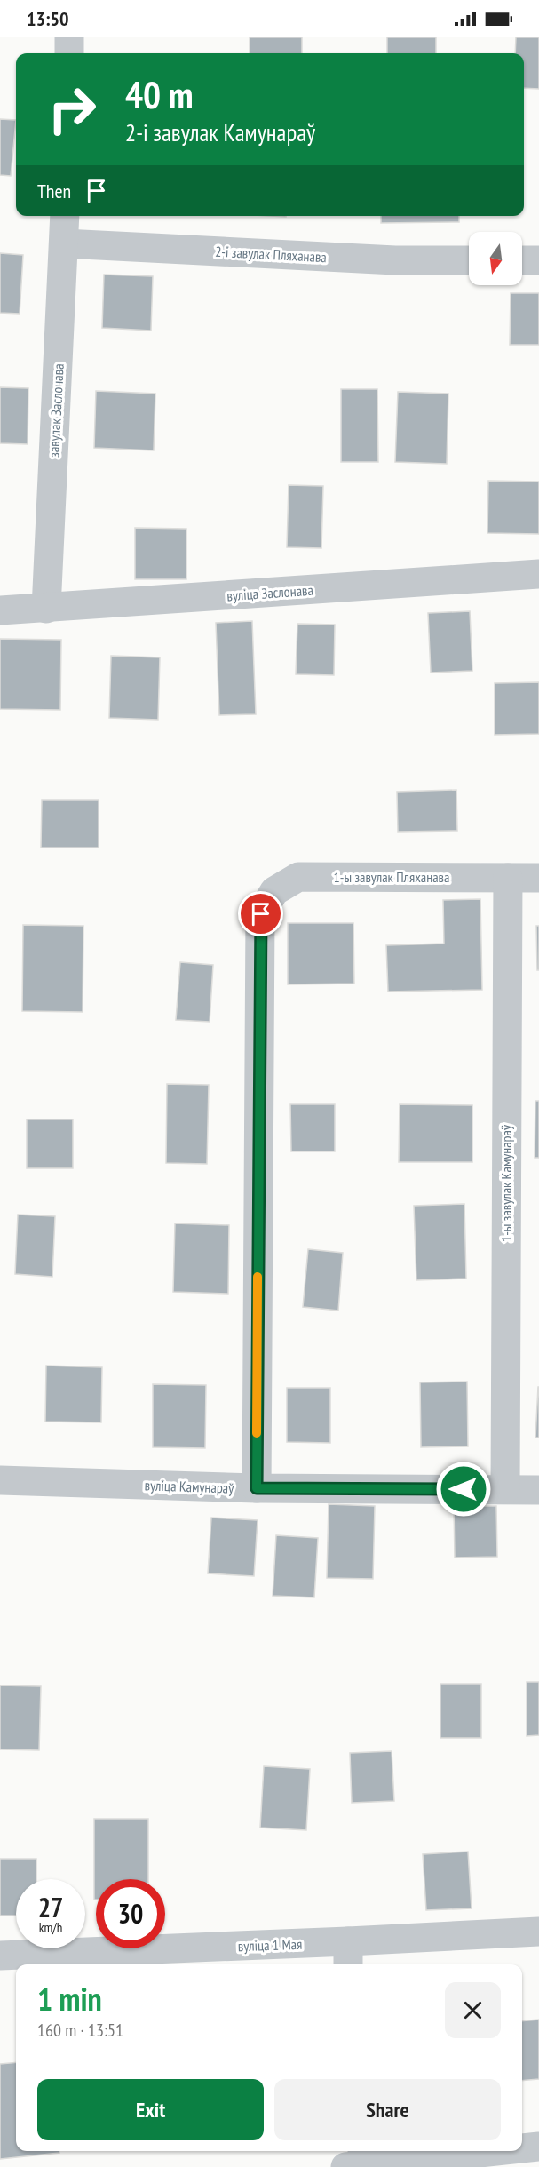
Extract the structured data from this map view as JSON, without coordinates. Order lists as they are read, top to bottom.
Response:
{
  "streets": {
    "street": [
      "2-і завулак Пляханава",
      "завулак Заслонава",
      "вуліца Заслонава",
      "1-ы завулак Пляханава",
      "1-ы завулак Камунараў",
      "вуліца Камунараў",
      "вуліца 1 Мая"
    ]
  },
  "crossings": [
    ["2-і завулак Пляханава", "завулак Заслонава"],
    ["завулак Заслонава", "вуліца Заслонава"],
    ["1-ы завулак Пляханава", "1-ы завулак Камунараў"],
    ["1-ы завулак Пляханава", "вуліца Камунараў"],
    ["1-ы завулак Камунараў", "вуліца Камунараў"]
  ],
  "north": "bottom",
  "page": {
    "status": "13:50",
    "turn": ["40 m", "2-і завулак Камунараў"],
    "then": "Then",
    "speed": "27 km/h",
    "limit": "30",
    "heading": ["1 min", "160 m · 13:51"],
    "buttons": ["Exit", "Share"]
  }
}
